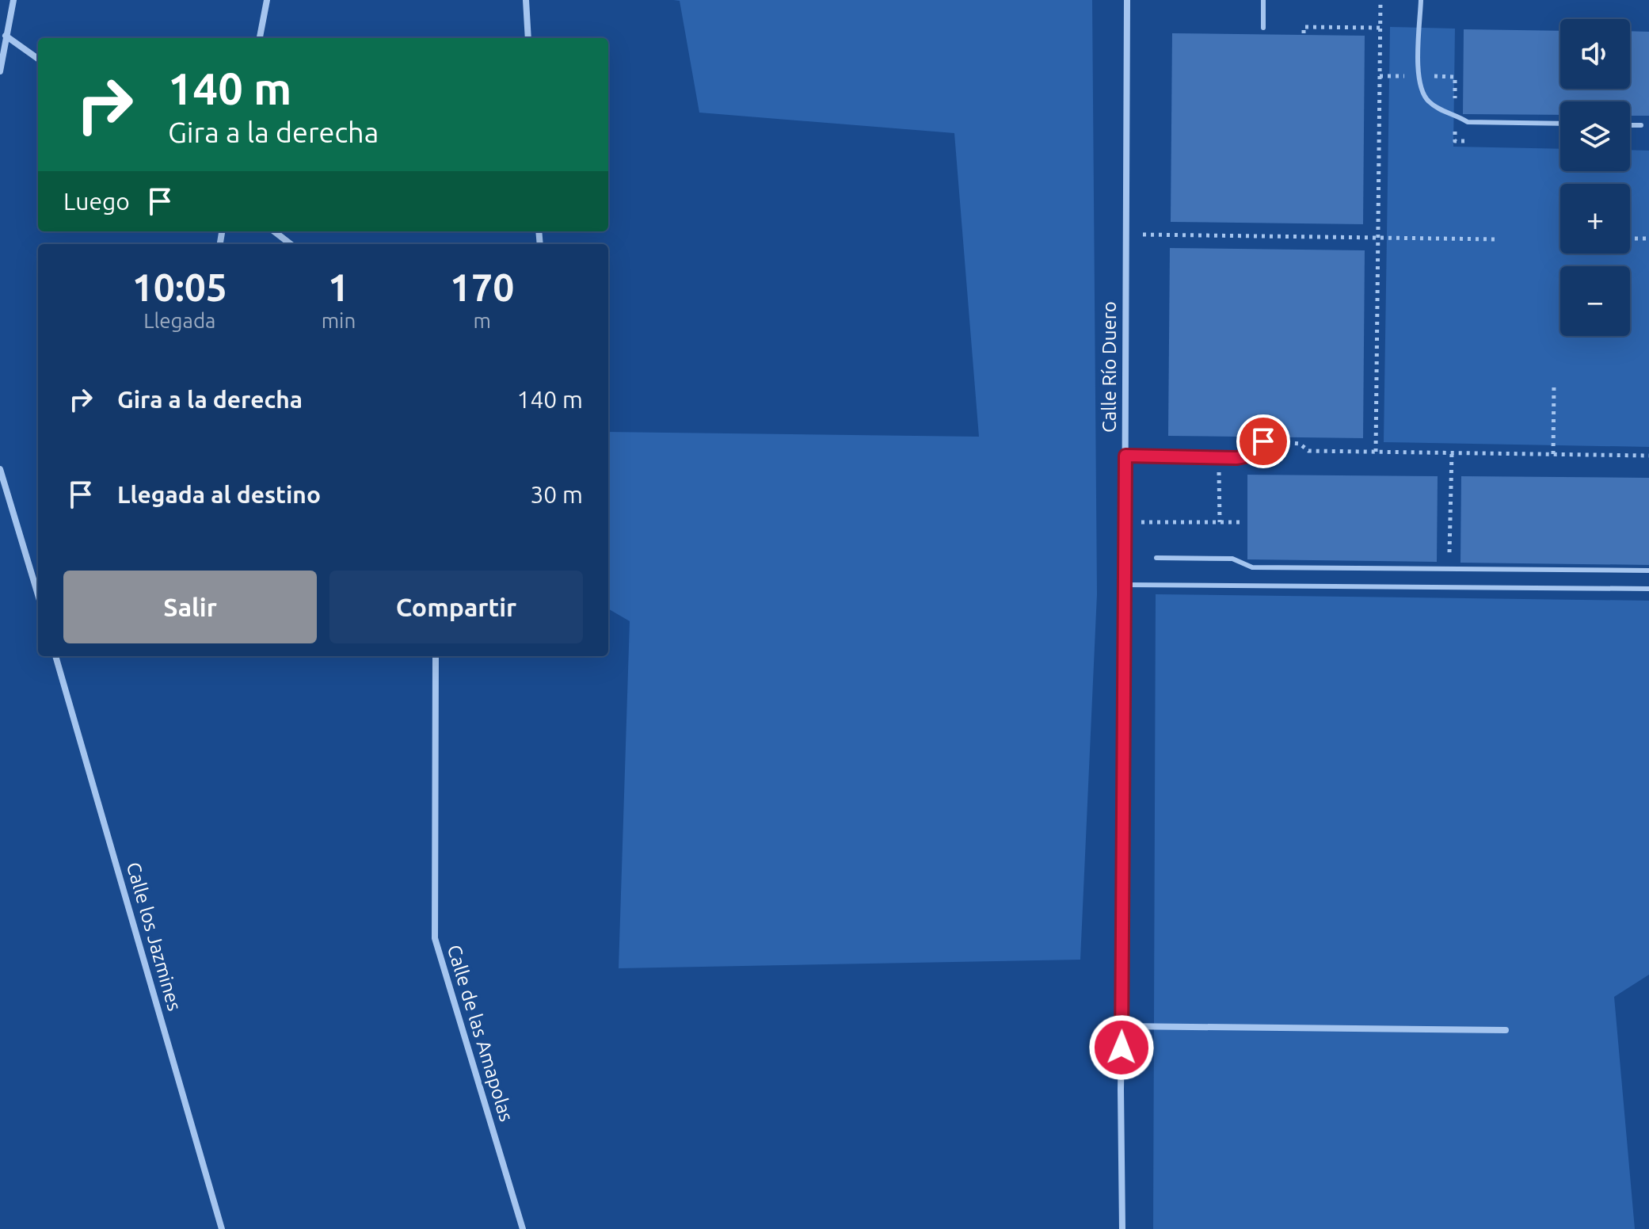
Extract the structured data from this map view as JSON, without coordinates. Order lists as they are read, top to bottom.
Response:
{
  "streets": {
    "street": ["Calle Río Duero", "Calle los Jazmines", "Calle de las Amapolas"]
  },
  "page": {
    "map_buttons": ["+", "−"],
    "turn": ["140 m", "Gira a la derecha"],
    "then": "Luego",
    "eta": [
      "10:05",
      "Llegada",
      "1",
      "min",
      "170",
      "m"
    ],
    "list": [
      {
        "name": "Gira a la derecha",
        "value": "140 m"
      },
      {
        "name": "Llegada al destino",
        "value": "30 m"
      }
    ],
    "buttons": ["Salir", "Compartir"]
  }
}
